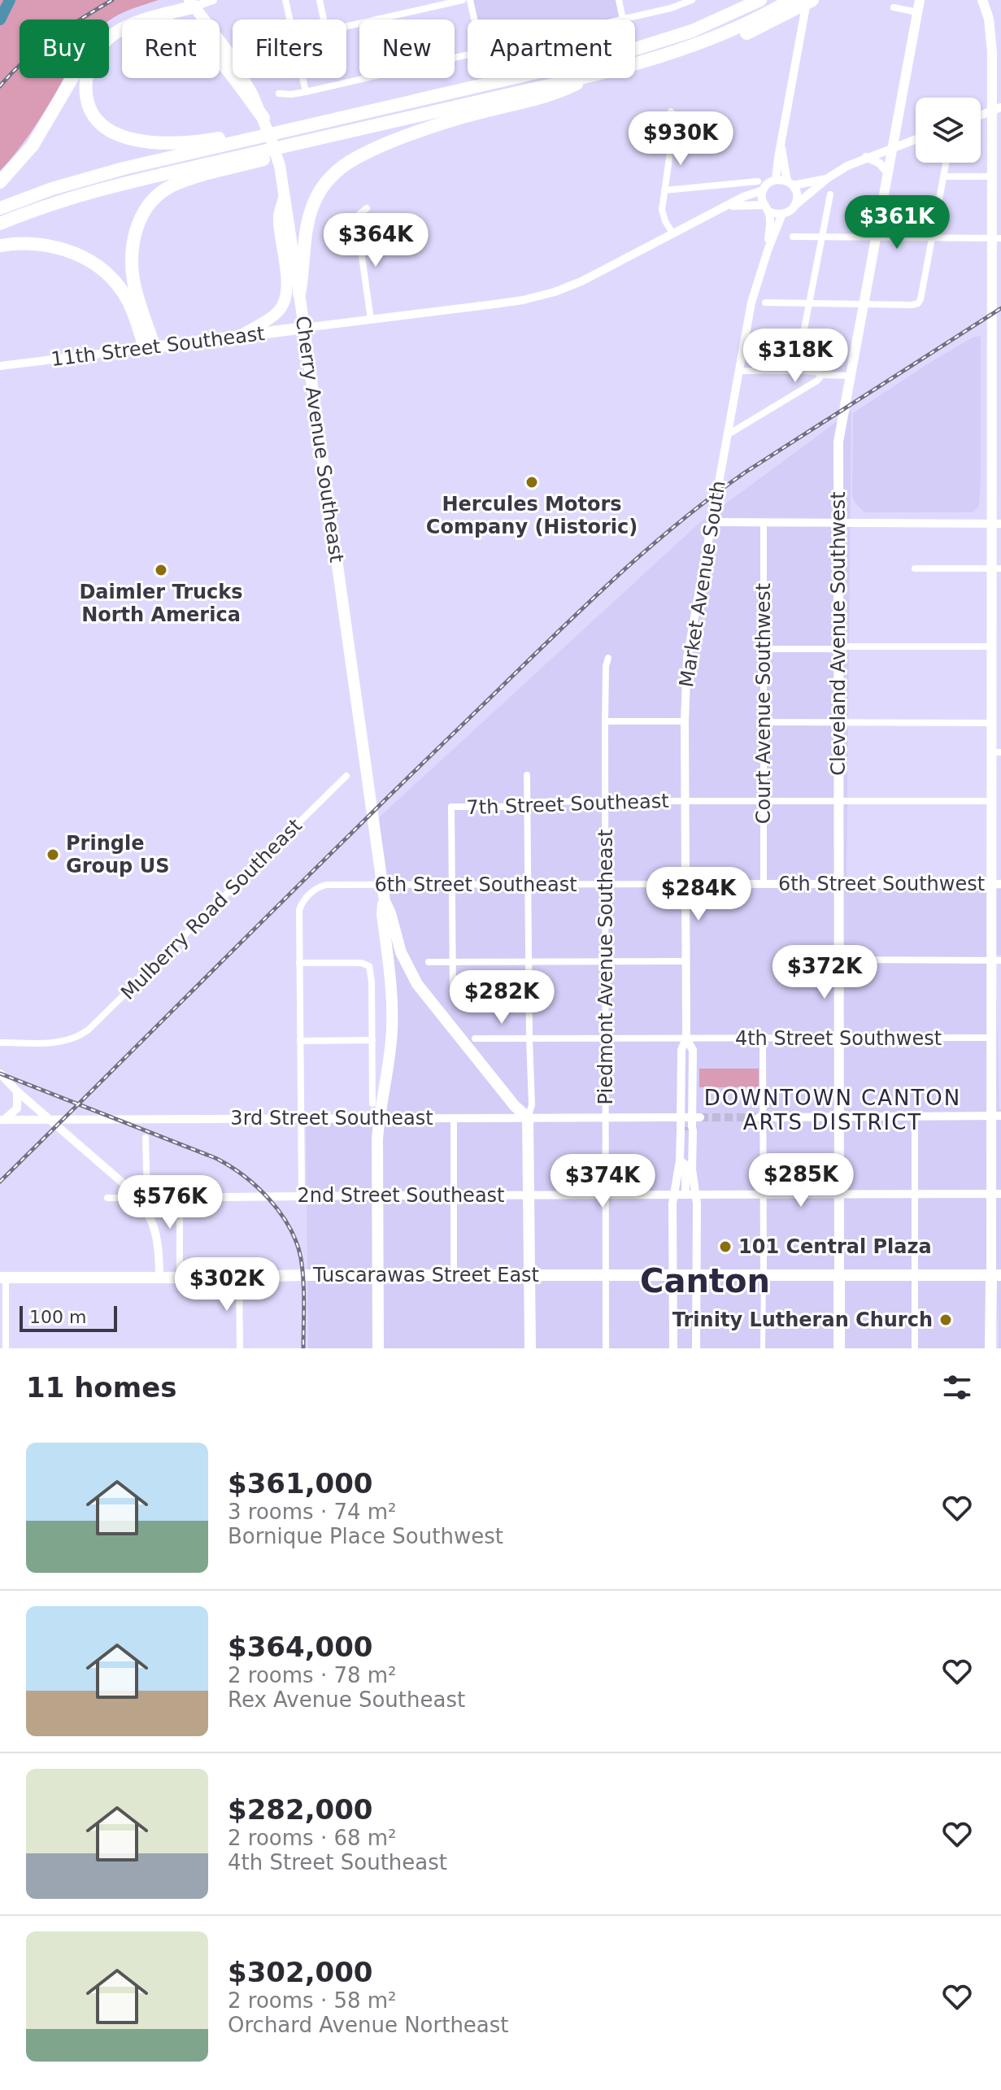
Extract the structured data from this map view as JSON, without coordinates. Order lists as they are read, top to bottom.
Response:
{
  "streets": {
    "main road": [
      "11th Street Southeast",
      "Cherry Avenue Southeast",
      "Cleveland Avenue Southwest",
      "Tuscarawas Street East"
    ],
    "street": [
      "Market Avenue South",
      "Court Avenue Southwest",
      "7th Street Southeast",
      "6th Street Southwest",
      "6th Street Southeast",
      "Mulberry Road Southeast",
      "Piedmont Avenue Southeast",
      "4th Street Southwest",
      "3rd Street Southeast",
      "2nd Street Southeast"
    ]
  },
  "crossings": [
    ["11th Street Southeast", "Cherry Avenue Southeast"],
    ["11th Street Southeast", "Market Avenue South"],
    ["Cherry Avenue Southeast", "3rd Street Southeast"],
    ["Cherry Avenue Southeast", "2nd Street Southeast"],
    ["Cherry Avenue Southeast", "Tuscarawas Street East"],
    ["Market Avenue South", "7th Street Southeast"],
    ["Market Avenue South", "6th Street Southwest"],
    ["Market Avenue South", "6th Street Southeast"],
    ["Market Avenue South", "4th Street Southwest"],
    ["Market Avenue South", "3rd Street Southeast"],
    ["Market Avenue South", "2nd Street Southeast"],
    ["Market Avenue South", "Tuscarawas Street East"],
    ["Cleveland Avenue Southwest", "7th Street Southeast"],
    ["Cleveland Avenue Southwest", "6th Street Southwest"],
    ["Cleveland Avenue Southwest", "4th Street Southwest"],
    ["Cleveland Avenue Southwest", "2nd Street Southeast"],
    ["Cleveland Avenue Southwest", "Tuscarawas Street East"],
    ["Court Avenue Southwest", "7th Street Southeast"],
    ["Court Avenue Southwest", "6th Street Southwest"],
    ["7th Street Southeast", "6th Street Southeast"],
    ["7th Street Southeast", "Piedmont Avenue Southeast"],
    ["6th Street Southwest", "6th Street Southeast"],
    ["6th Street Southeast", "Piedmont Avenue Southeast"],
    ["Piedmont Avenue Southeast", "4th Street Southwest"],
    ["Piedmont Avenue Southeast", "3rd Street Southeast"],
    ["Piedmont Avenue Southeast", "2nd Street Southeast"],
    ["Piedmont Avenue Southeast", "Tuscarawas Street East"]
  ],
  "districts": ["DOWNTOWN CANTON ARTS DISTRICT", "Canton"],
  "places": [
    "Hercules Motors Company (Historic)",
    "Daimler Trucks North America",
    "Pringle Group US",
    "101 Central Plaza",
    "Trinity Lutheran Church"
  ],
  "scale_bar": "100 m",
  "page": {
    "chip": [
      "Buy",
      "Rent",
      "Filters",
      "New",
      "Apartment"
    ],
    "price": [
      "$930K",
      "$361K",
      "$364K",
      "$318K",
      "$284K",
      "$372K",
      "$282K",
      "$285K",
      "$374K",
      "$576K",
      "$302K"
    ],
    "scale": "100 m",
    "heading": "11 homes",
    "list": [
      {
        "name": "$361,000",
        "note": "3 rooms · 74 m² · Bornique Place Southwest"
      },
      {
        "name": "$364,000",
        "note": "2 rooms · 78 m² · Rex Avenue Southeast"
      },
      {
        "name": "$282,000",
        "note": "2 rooms · 68 m² · 4th Street Southeast"
      },
      {
        "name": "$302,000",
        "note": "2 rooms · 58 m² · Orchard Avenue Northeast"
      }
    ]
  }
}
